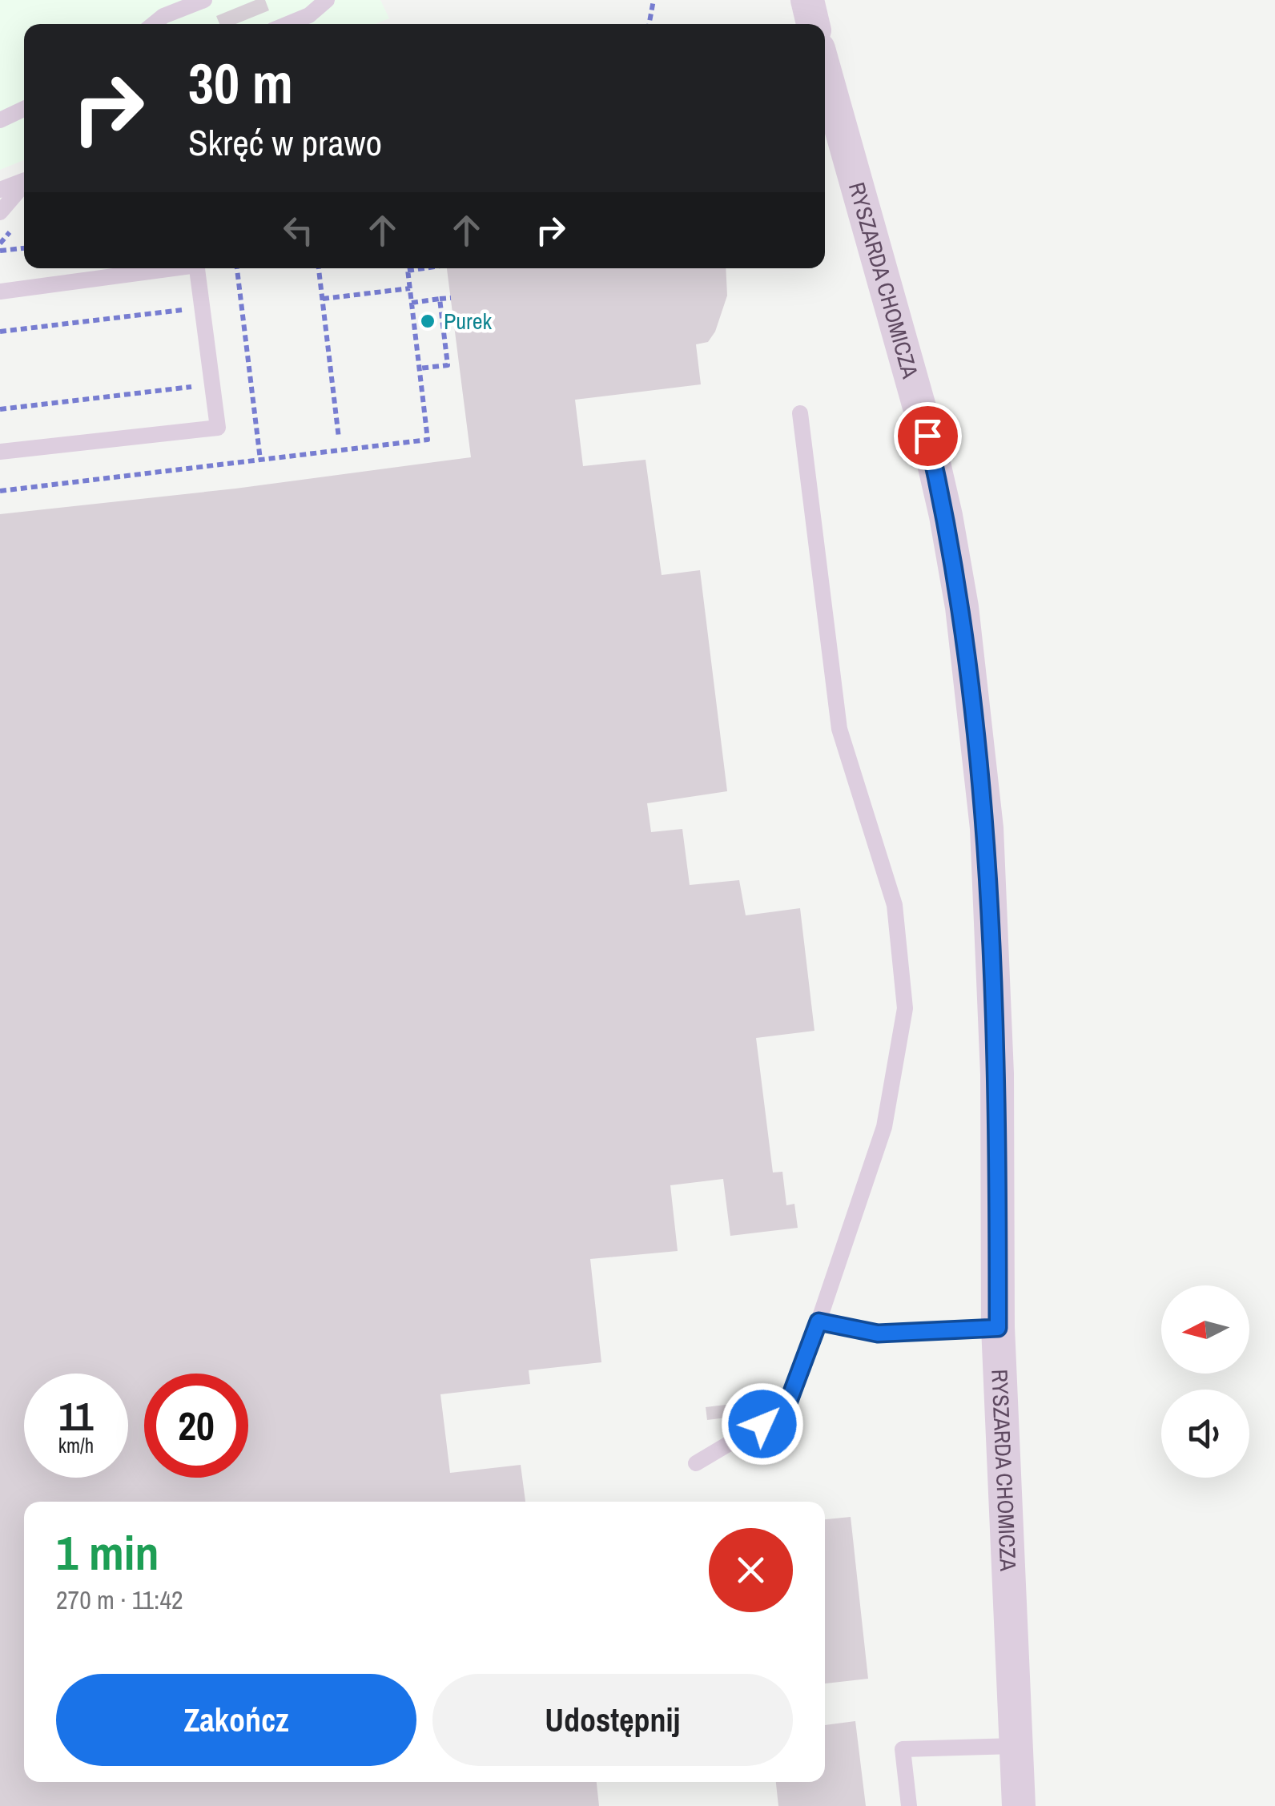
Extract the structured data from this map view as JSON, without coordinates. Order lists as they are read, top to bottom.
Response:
{
  "streets": {
    "street": ["RYSZARDA CHOMICZA"]
  },
  "places": ["Purek"],
  "north": "left",
  "page": {
    "turn": ["30 m", "Skręć w prawo"],
    "speed": "11 km/h",
    "limit": "20",
    "heading": ["1 min", "270 m · 11:42"],
    "buttons": ["Zakończ", "Udostępnij"]
  }
}
